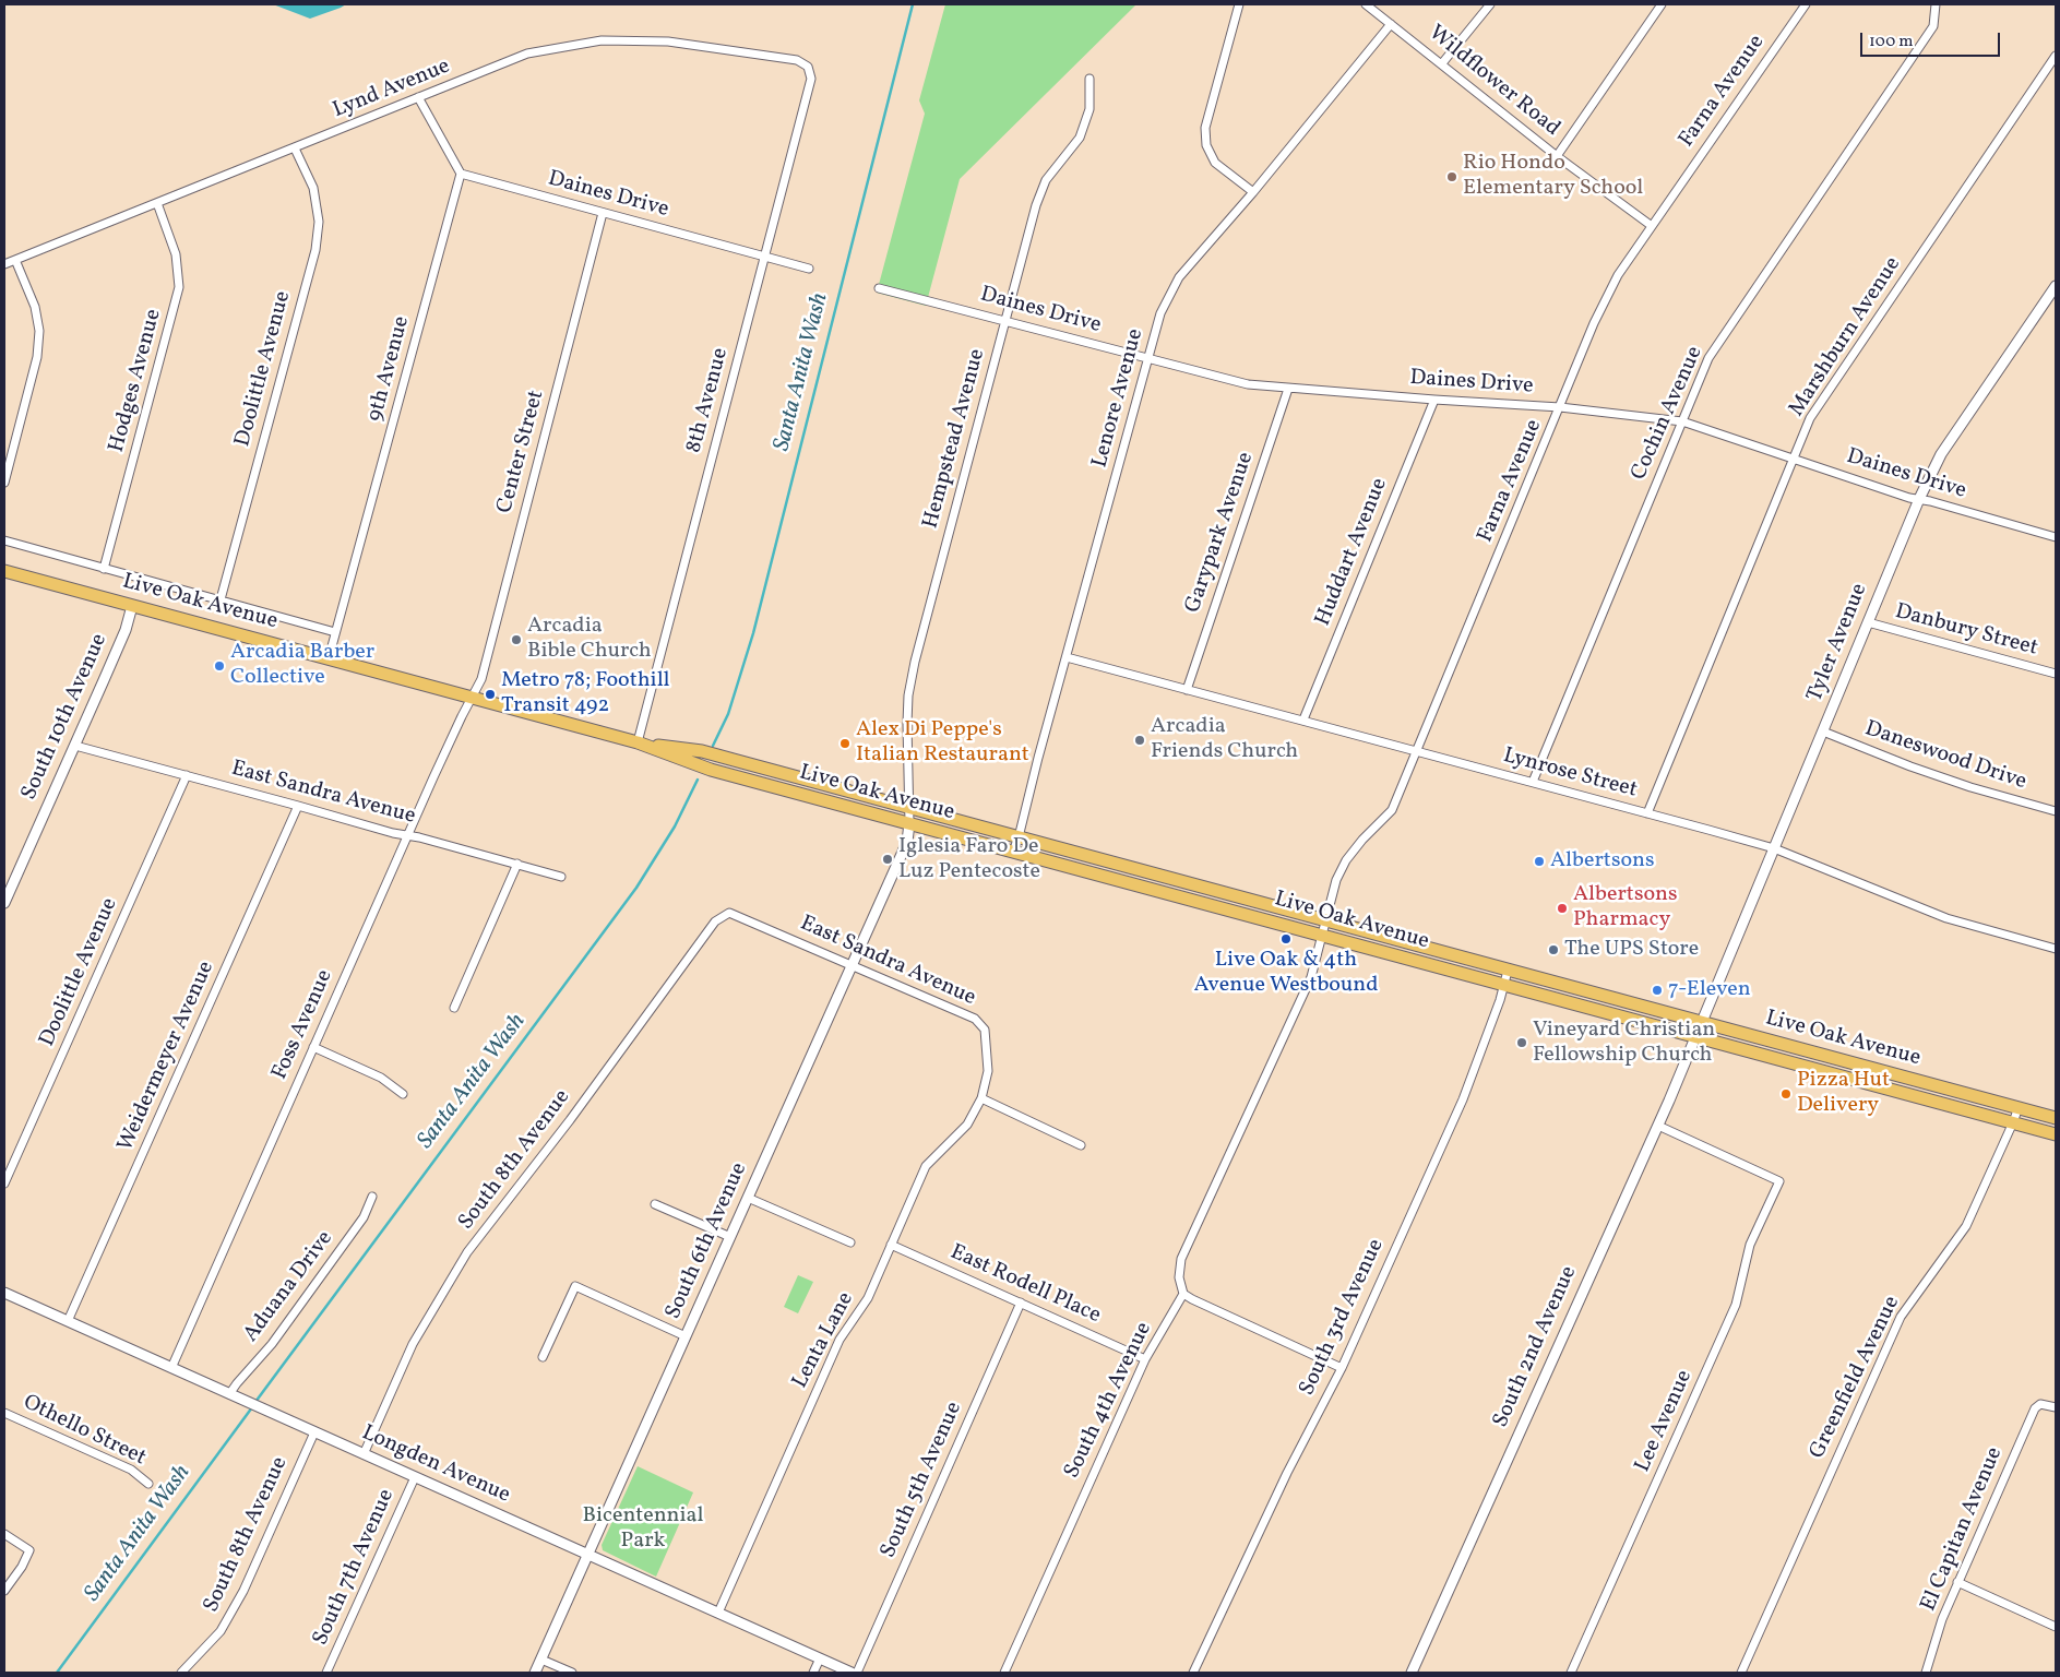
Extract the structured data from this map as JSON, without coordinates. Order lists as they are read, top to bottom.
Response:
{
  "streets": {
    "main road": ["Live Oak Avenue"],
    "street": [
      "Wildflower Road",
      "Lynd Avenue",
      "Farna Avenue",
      "Daines Drive",
      "Marshburn Avenue",
      "Doolittle Avenue",
      "9th Avenue",
      "Hodges Avenue",
      "Lenore Avenue",
      "8th Avenue",
      "Cochin Avenue",
      "Hempstead Avenue",
      "Center Street",
      "Garypark Avenue",
      "Huddart Avenue",
      "Danbury Street",
      "Tyler Avenue",
      "South 10th Avenue",
      "Daneswood Drive",
      "Lynrose Street",
      "East Sandra Avenue",
      "Foss Avenue",
      "Weidermeyer Avenue",
      "South 8th Avenue",
      "South 6th Avenue",
      "East Rodell Place",
      "Aduana Drive",
      "South 3rd Avenue",
      "Lenta Lane",
      "South 2nd Avenue",
      "Greenfield Avenue",
      "South 4th Avenue",
      "Lee Avenue",
      "Othello Street",
      "Longden Avenue",
      "South 5th Avenue",
      "El Capitan Avenue",
      "South 7th Avenue"
    ]
  },
  "crossings": [
    ["Wildflower Road", "Farna Avenue"],
    ["Wildflower Road", "Lenore Avenue"],
    ["Lynd Avenue", "Doolittle Avenue"],
    ["Lynd Avenue", "Hodges Avenue"],
    ["Lynd Avenue", "8th Avenue"],
    ["Farna Avenue", "Daines Drive"],
    ["Farna Avenue", "Live Oak Avenue"],
    ["Farna Avenue", "Lynrose Street"],
    ["Daines Drive", "Marshburn Avenue"],
    ["Daines Drive", "9th Avenue"],
    ["Daines Drive", "Lenore Avenue"],
    ["Daines Drive", "8th Avenue"],
    ["Daines Drive", "Cochin Avenue"],
    ["Daines Drive", "Hempstead Avenue"],
    ["Daines Drive", "Center Street"],
    ["Daines Drive", "Garypark Avenue"],
    ["Daines Drive", "Huddart Avenue"],
    ["Daines Drive", "Tyler Avenue"],
    ["Marshburn Avenue", "Lynrose Street"],
    ["Doolittle Avenue", "Live Oak Avenue"],
    ["Doolittle Avenue", "East Sandra Avenue"],
    ["9th Avenue", "Live Oak Avenue"],
    ["Hodges Avenue", "Live Oak Avenue"],
    ["Lenore Avenue", "Live Oak Avenue"],
    ["Lenore Avenue", "Lynrose Street"],
    ["8th Avenue", "Live Oak Avenue"],
    ["Cochin Avenue", "Lynrose Street"],
    ["Hempstead Avenue", "Live Oak Avenue"],
    ["Hempstead Avenue", "South 6th Avenue"],
    ["Center Street", "Live Oak Avenue"],
    ["Center Street", "Foss Avenue"],
    ["Garypark Avenue", "Lynrose Street"],
    ["Huddart Avenue", "Lynrose Street"],
    ["Live Oak Avenue", "Tyler Avenue"],
    ["Live Oak Avenue", "South 10th Avenue"],
    ["Live Oak Avenue", "Foss Avenue"],
    ["Live Oak Avenue", "South 6th Avenue"],
    ["Live Oak Avenue", "South 3rd Avenue"],
    ["Live Oak Avenue", "South 2nd Avenue"],
    ["Live Oak Avenue", "Greenfield Avenue"],
    ["Danbury Street", "Tyler Avenue"],
    ["Tyler Avenue", "Daneswood Drive"],
    ["Tyler Avenue", "Lynrose Street"],
    ["Tyler Avenue", "South 2nd Avenue"],
    ["South 10th Avenue", "East Sandra Avenue"],
    ["East Sandra Avenue", "Foss Avenue"],
    ["East Sandra Avenue", "Weidermeyer Avenue"],
    ["East Sandra Avenue", "South 8th Avenue"],
    ["East Sandra Avenue", "South 6th Avenue"],
    ["East Sandra Avenue", "Lenta Lane"],
    ["Foss Avenue", "Longden Avenue"],
    ["Weidermeyer Avenue", "Longden Avenue"],
    ["South 8th Avenue", "Longden Avenue"],
    ["South 6th Avenue", "Longden Avenue"],
    ["East Rodell Place", "Lenta Lane"],
    ["East Rodell Place", "South 4th Avenue"],
    ["East Rodell Place", "South 5th Avenue"],
    ["Aduana Drive", "Longden Avenue"],
    ["Lenta Lane", "Longden Avenue"],
    ["South 2nd Avenue", "Lee Avenue"],
    ["Longden Avenue", "South 7th Avenue"]
  ],
  "water": ["Santa Anita Wash"],
  "parks": ["Bicentennial Park"],
  "places": [
    "Rio Hondo Elementary School",
    "Arcadia Bible Church",
    "Arcadia Barber Collective",
    "Metro 78; Foothill Transit 492",
    "Arcadia Friends Church",
    "Alex Di Peppe's Italian Restaurant",
    "Iglesia Faro De Luz Pentecoste",
    "Albertsons",
    "Albertsons Pharmacy",
    "Live Oak & 4th Avenue Westbound",
    "The UPS Store",
    "7-Eleven",
    "Vineyard Christian Fellowship Church",
    "Pizza Hut Delivery"
  ],
  "scale_bar": "100 m"
}
